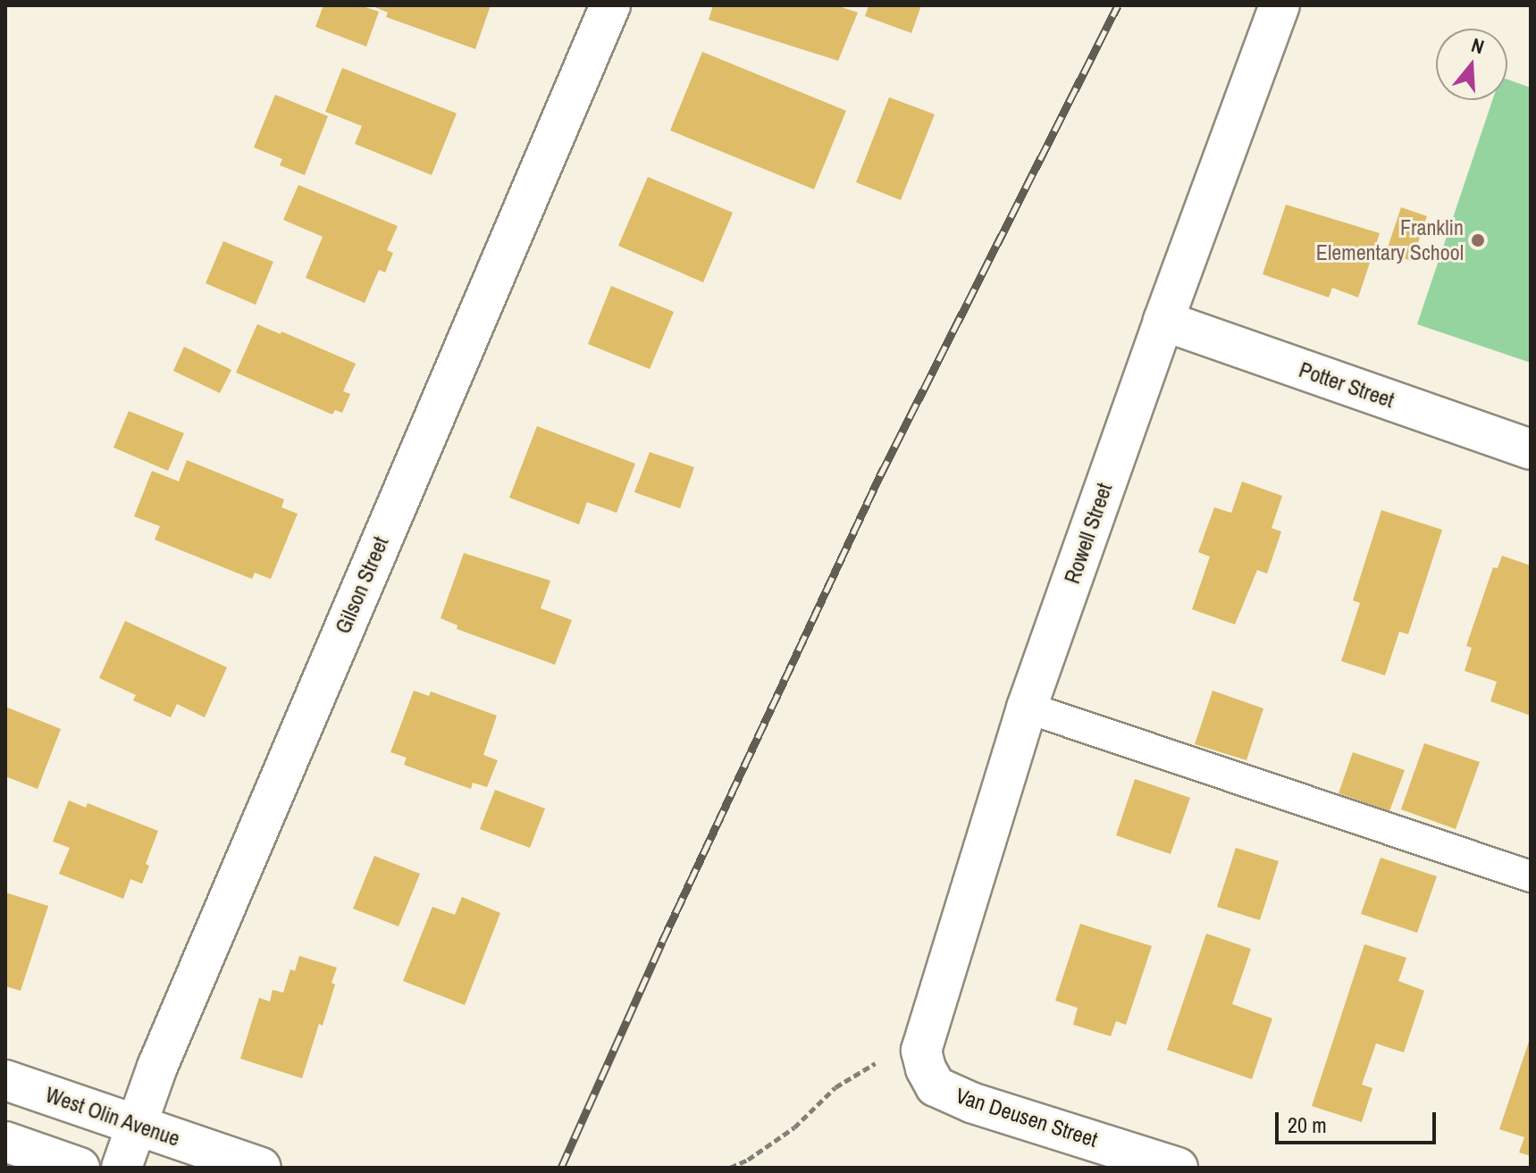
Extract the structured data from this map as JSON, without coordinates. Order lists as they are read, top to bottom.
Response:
{
  "streets": {
    "street": [
      "Potter Street",
      "Rowell Street",
      "Gilson Street",
      "West Olin Avenue",
      "Van Deusen Street"
    ]
  },
  "crossings": [
    ["Potter Street", "Rowell Street"],
    ["Rowell Street", "Van Deusen Street"],
    ["Gilson Street", "West Olin Avenue"]
  ],
  "places": ["Franklin Elementary School"],
  "scale_bar": "20 m",
  "north": "top"
}
